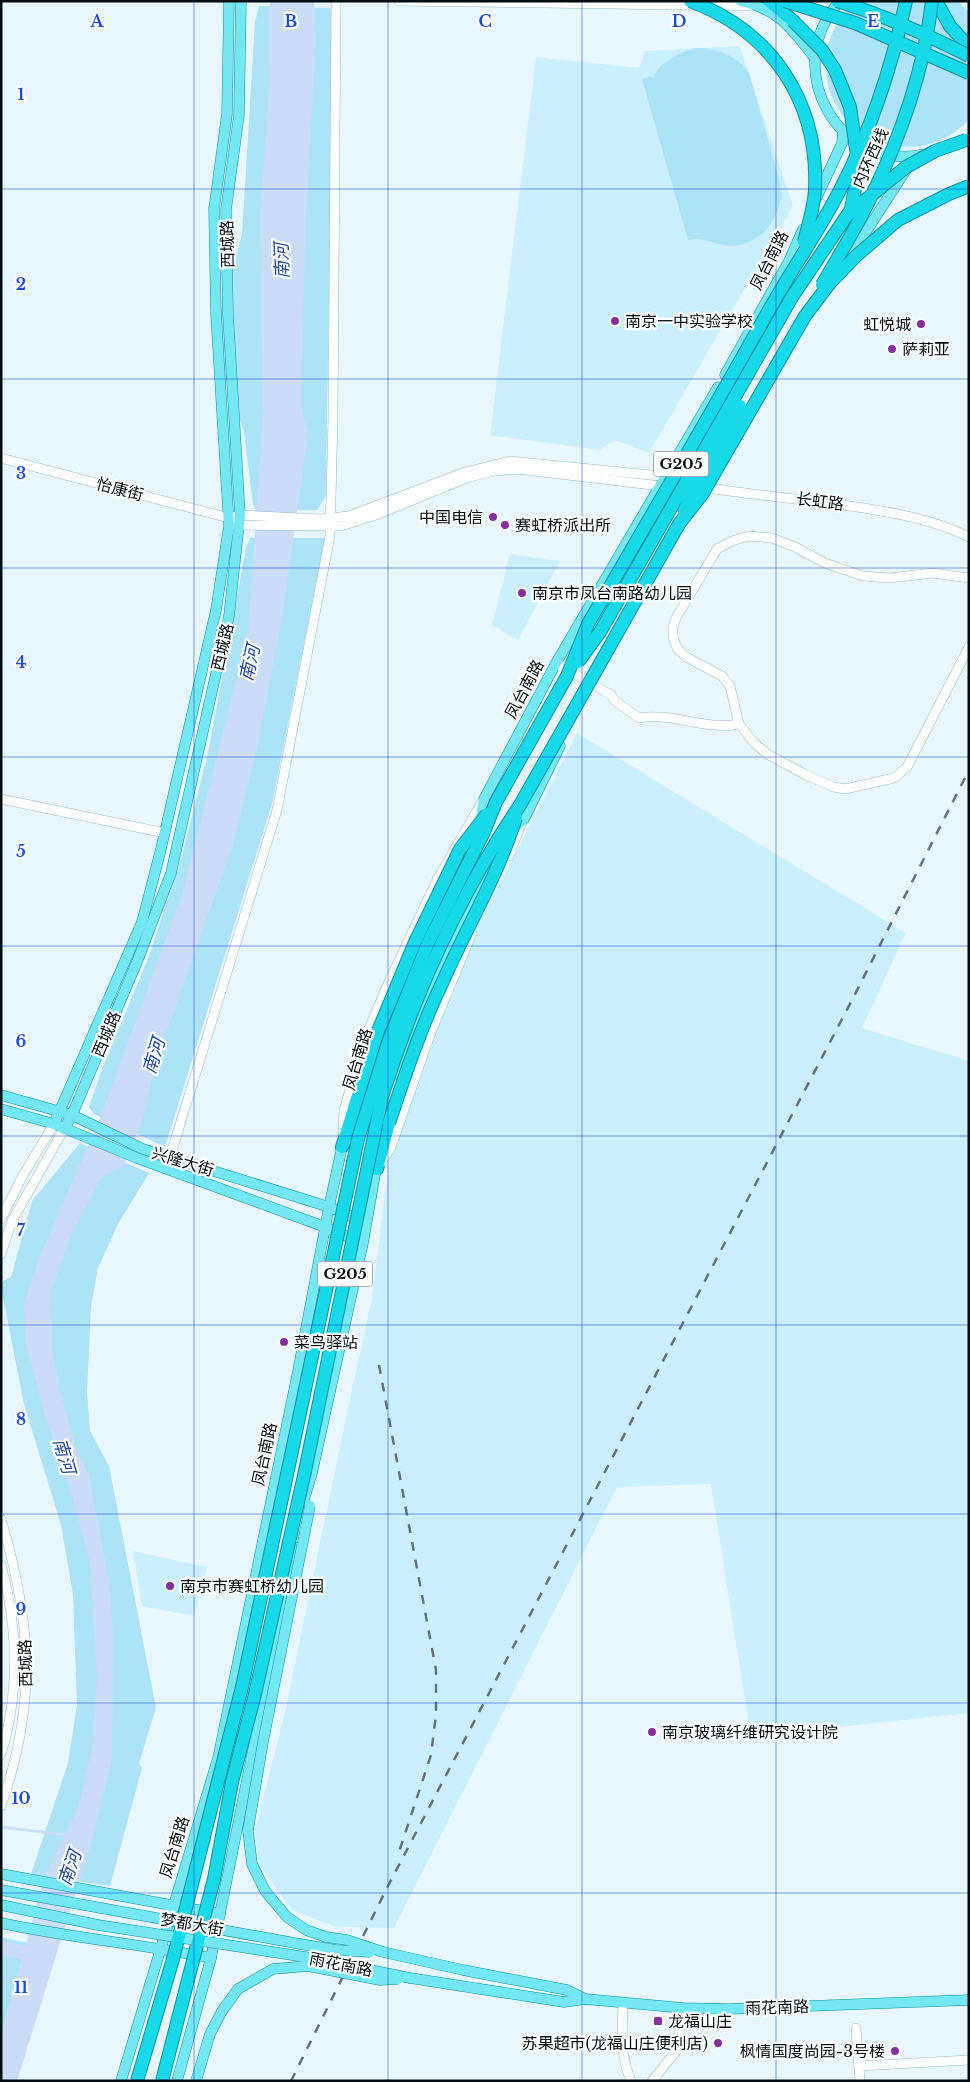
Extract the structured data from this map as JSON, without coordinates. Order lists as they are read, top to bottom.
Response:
{
  "streets": {
    "highway": ["内环西线", "凤台南路", "G205"],
    "main road": [
      "西城路",
      "兴隆大街",
      "梦都大街",
      "雨花南路"
    ],
    "street": ["怡康街", "长虹路"]
  },
  "crossings": [
    ["内环西线", "凤台南路"],
    ["西城路", "怡康街"],
    ["西城路", "兴隆大街"],
    ["凤台南路", "长虹路"],
    ["凤台南路", "兴隆大街"],
    ["怡康街", "长虹路"],
    ["梦都大街", "雨花南路"]
  ],
  "water": ["南河"],
  "places": {
    "other": [
      "南京一中实验学校",
      "虹悦城",
      "萨莉亚",
      "中国电信",
      "赛虹桥派出所",
      "南京市凤台南路幼儿园",
      "菜鸟驿站",
      "南京市赛虹桥幼儿园",
      "南京玻璃纤维研究设计院",
      "苏果超市(龙福山庄便利店)",
      "枫情国度尚园-3号楼"
    ],
    "transit": ["龙福山庄"]
  },
  "grid": {
    "columns": [
      "A",
      "B",
      "C",
      "D",
      "E"
    ],
    "rows": [
      "1",
      "2",
      "3",
      "4",
      "5",
      "6",
      "7",
      "8",
      "9",
      "10",
      "11"
    ]
  }
}
